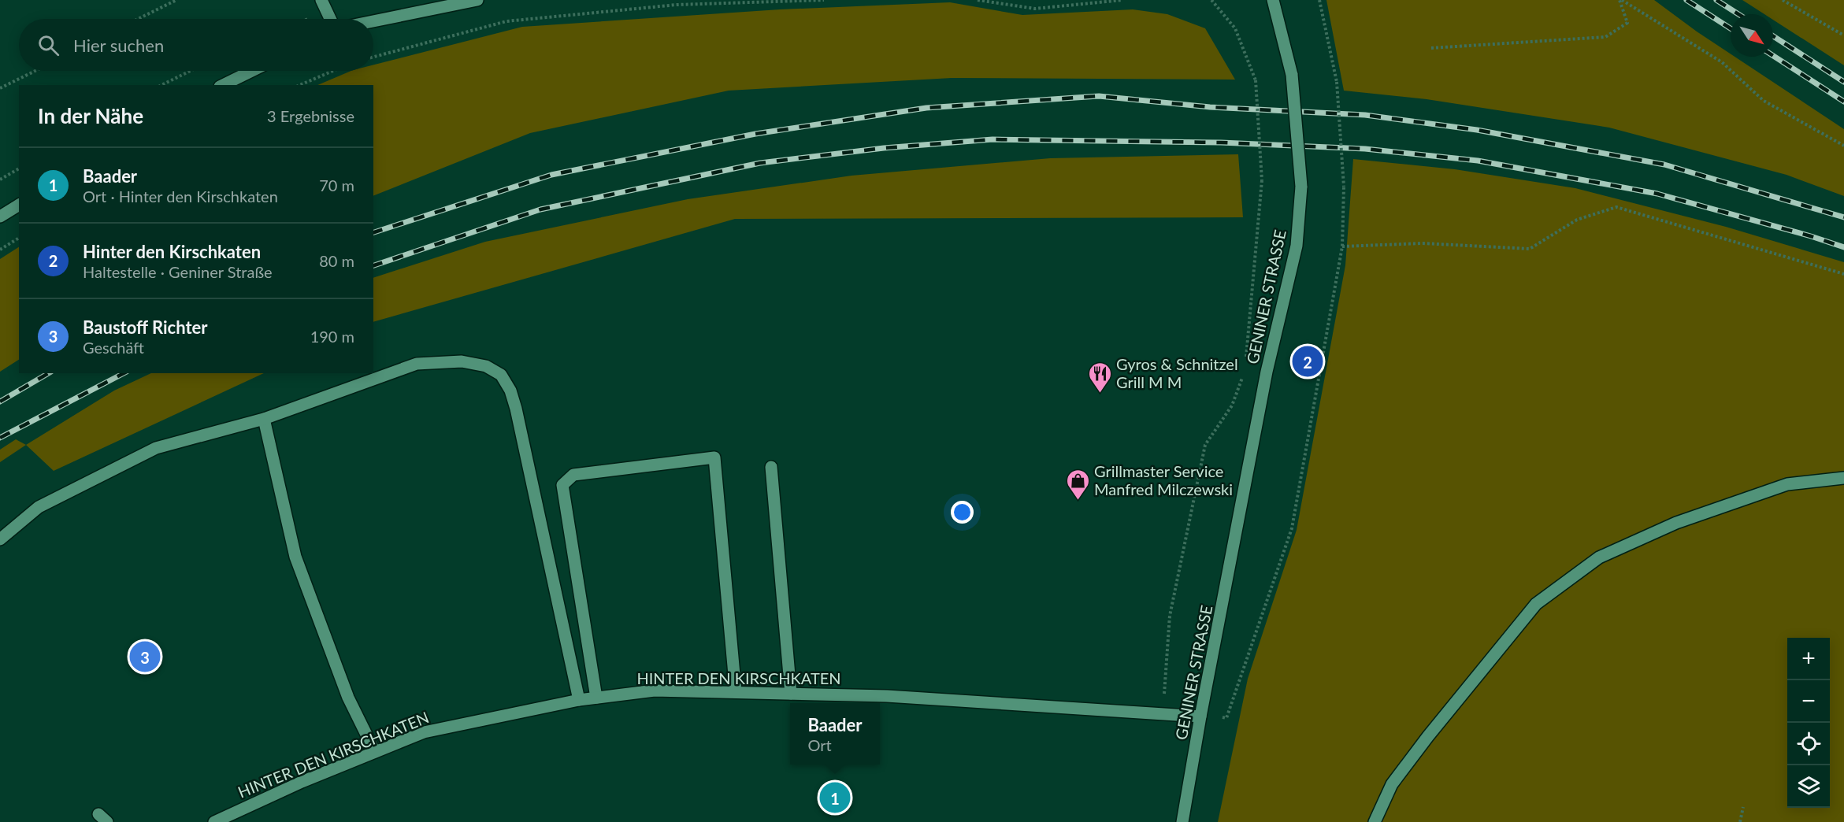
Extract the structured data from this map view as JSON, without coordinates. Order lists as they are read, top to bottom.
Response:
{
  "streets": {
    "street": ["GENINER STRASSE", "HINTER DEN KIRSCHKATEN"]
  },
  "crossings": [
    ["GENINER STRASSE", "HINTER DEN KIRSCHKATEN"]
  ],
  "places": {
    "restaurant": ["Gyros & Schnitzel Grill M M"],
    "shop": ["Grillmaster Service Manfred Milczewski"]
  },
  "north": "bottom right",
  "page": {
    "search": "Hier suchen",
    "heading": ["In der Nähe", "3 Ergebnisse"],
    "list": [
      {
        "mark": "1",
        "name": "Baader",
        "note": "Ort · Hinter den Kirschkaten",
        "value": "70 m"
      },
      {
        "mark": "2",
        "name": "Hinter den Kirschkaten",
        "note": "Haltestelle · Geniner Straße",
        "value": "80 m"
      },
      {
        "mark": "3",
        "name": "Baustoff Richter",
        "note": "Geschäft",
        "value": "190 m"
      }
    ],
    "pins": ["2", "3", "1"],
    "map_buttons": ["+", "−"],
    "popup": ["Baader", "Ort"]
  }
}
